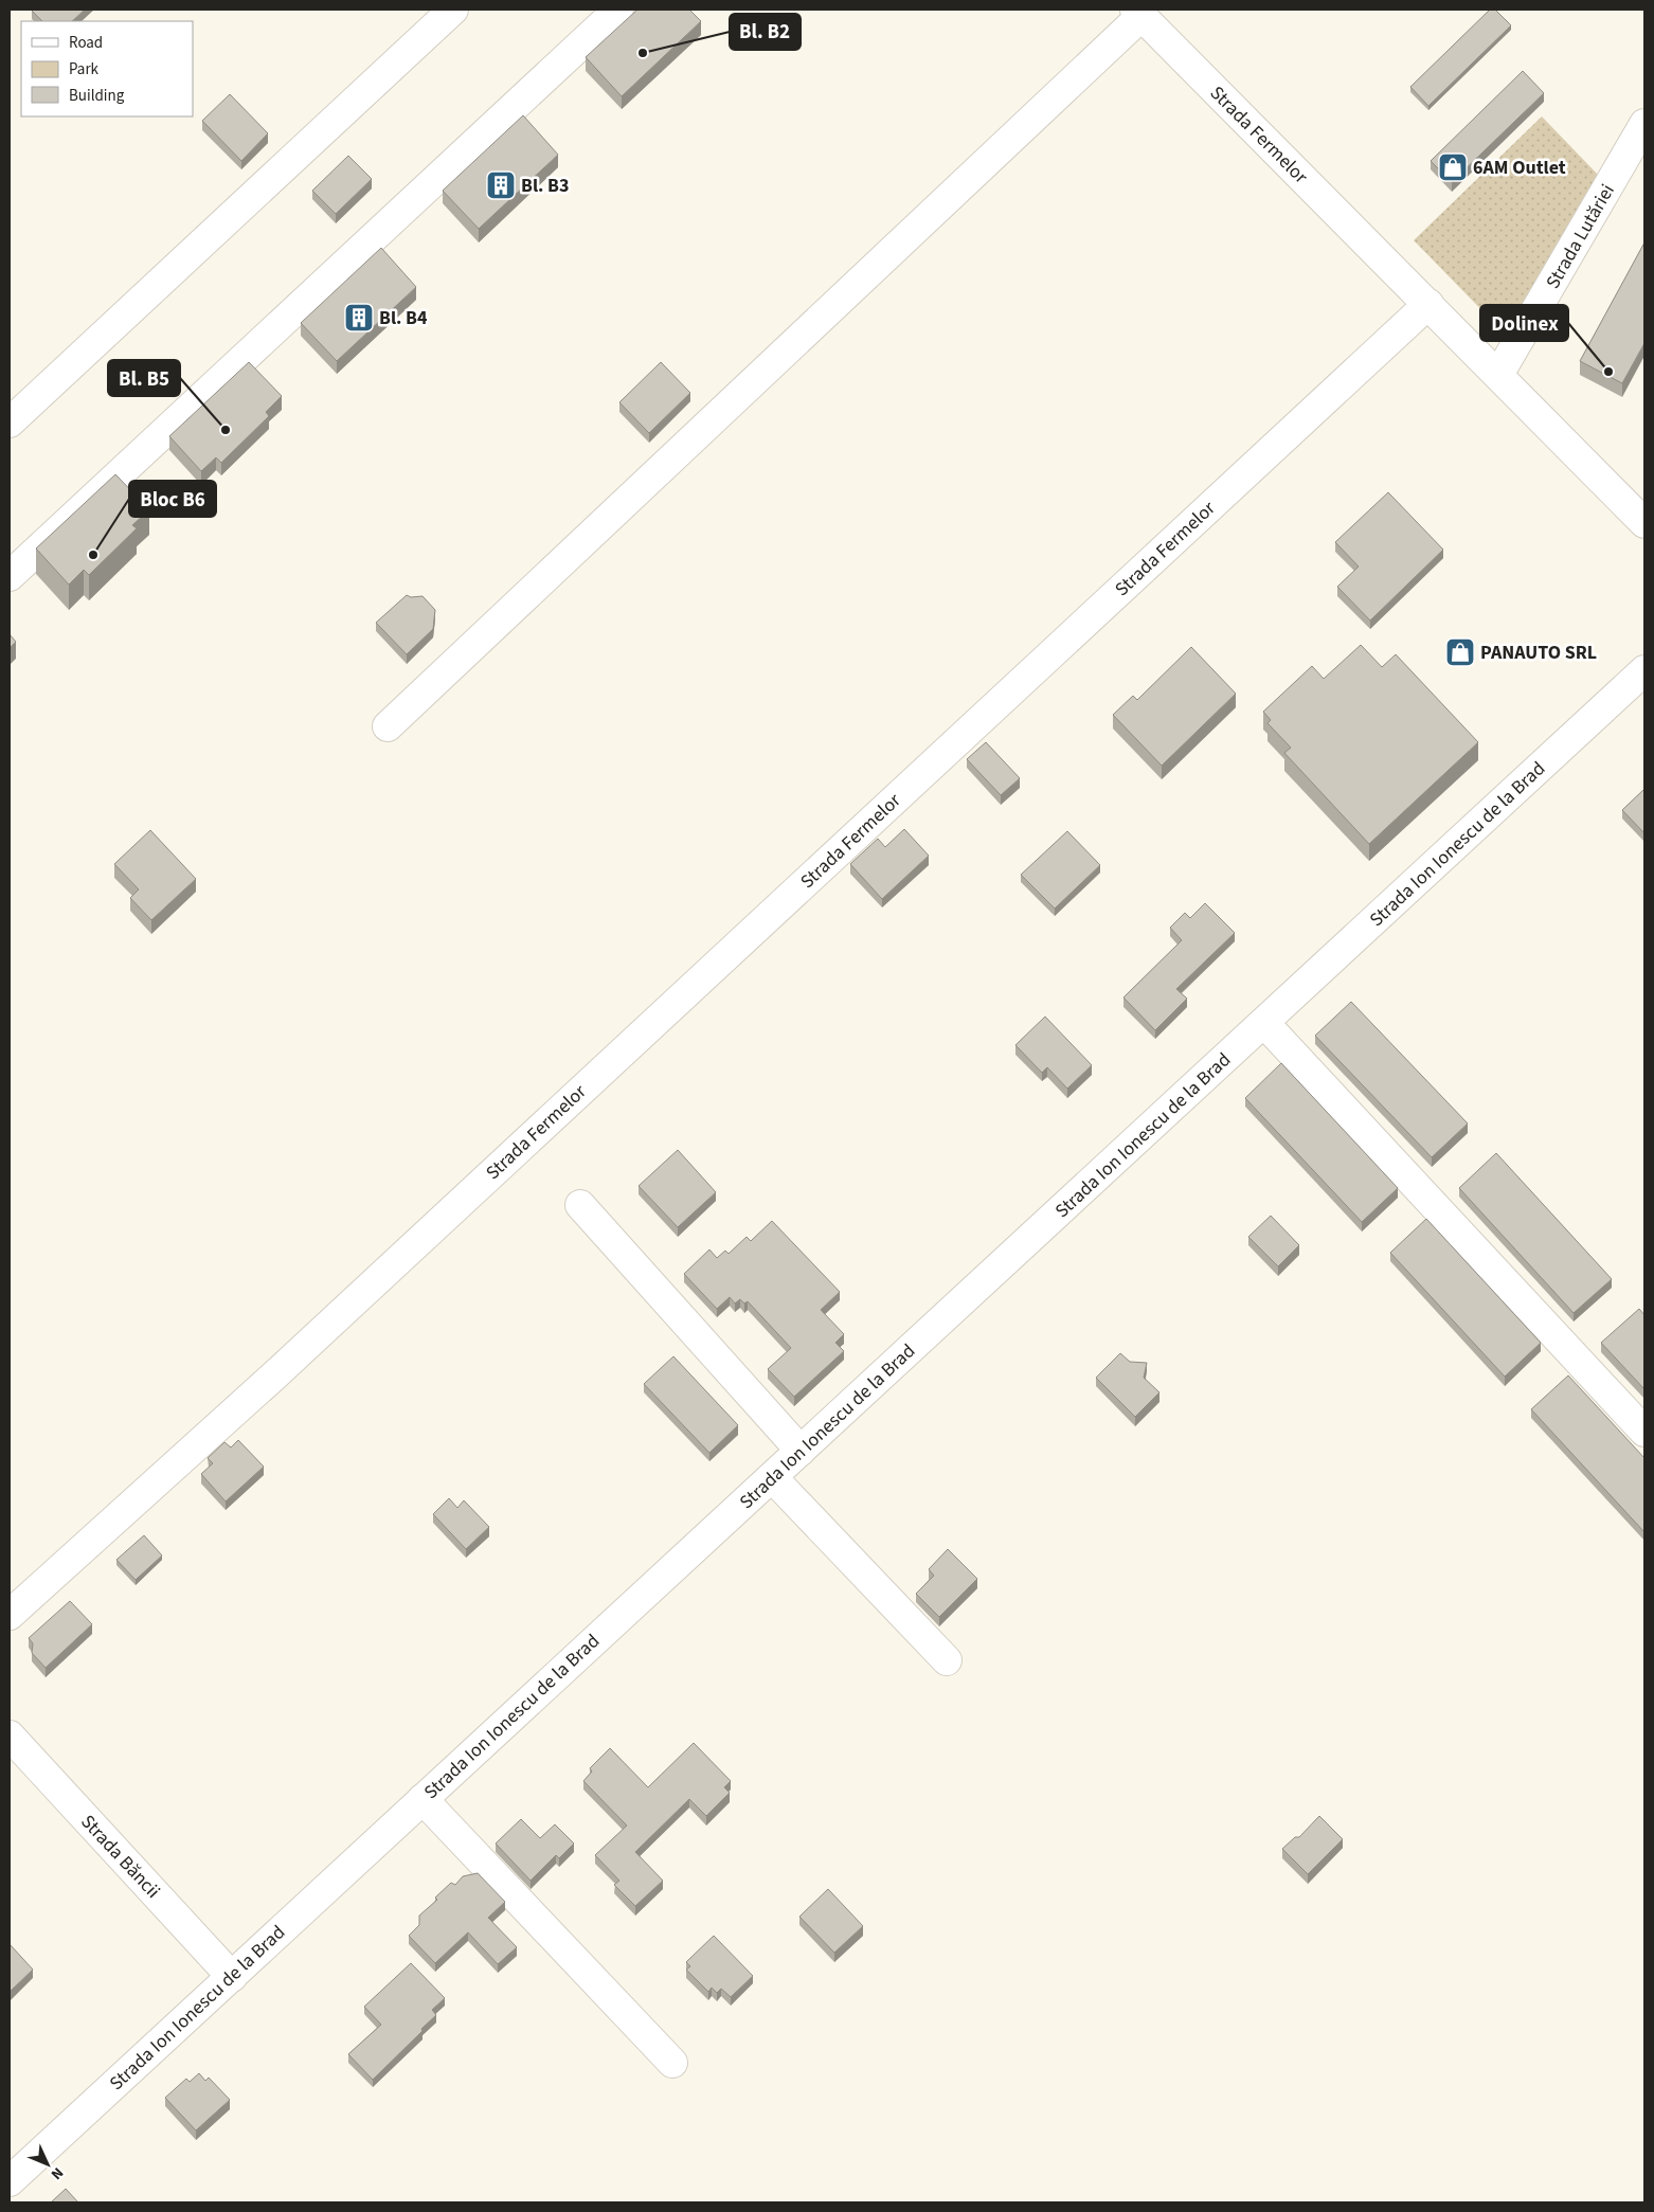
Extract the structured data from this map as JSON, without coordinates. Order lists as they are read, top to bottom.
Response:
{
  "streets": {
    "street": [
      "Strada Fermelor",
      "Strada Lutăriei",
      "Strada Ion Ionescu de la Brad",
      "Strada Băncii"
    ]
  },
  "crossings": [
    ["Strada Fermelor", "Strada Lutăriei"],
    ["Strada Ion Ionescu de la Brad", "Strada Băncii"]
  ],
  "places": {
    "other": [
      "Bl. B2",
      "Dolinex",
      "Bl. B5",
      "Bloc B6"
    ],
    "shop": ["6AM Outlet", "PANAUTO SRL"],
    "building": ["Bl. B3", "Bl. B4"]
  },
  "legend": ["Road", "Park", "Building"],
  "north": "bottom right"
}
